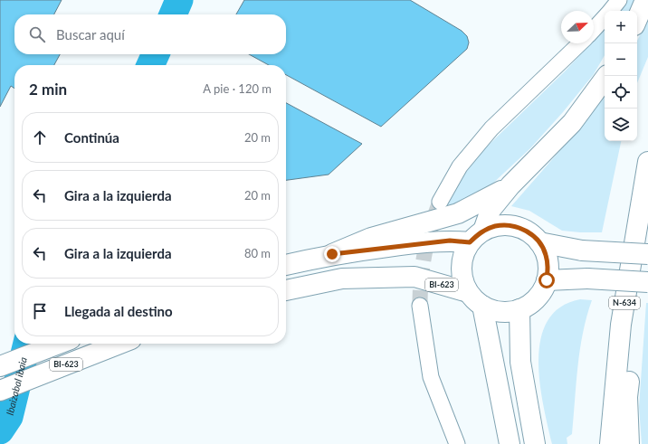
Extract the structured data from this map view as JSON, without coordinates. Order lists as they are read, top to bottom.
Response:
{
  "streets": {
    "main road": ["BI-623", "N-634"]
  },
  "water": ["Ibaizabal ibaia"],
  "north": "top right",
  "page": {
    "map_buttons": ["+", "−"],
    "search": "Buscar aquí",
    "heading": ["2 min", "A pie · 120 m"],
    "list": [
      ["Continúa", "20 m"],
      ["Gira a la izquierda", "20 m"],
      ["Gira a la izquierda", "80 m"],
      "Llegada al destino"
    ]
  }
}
